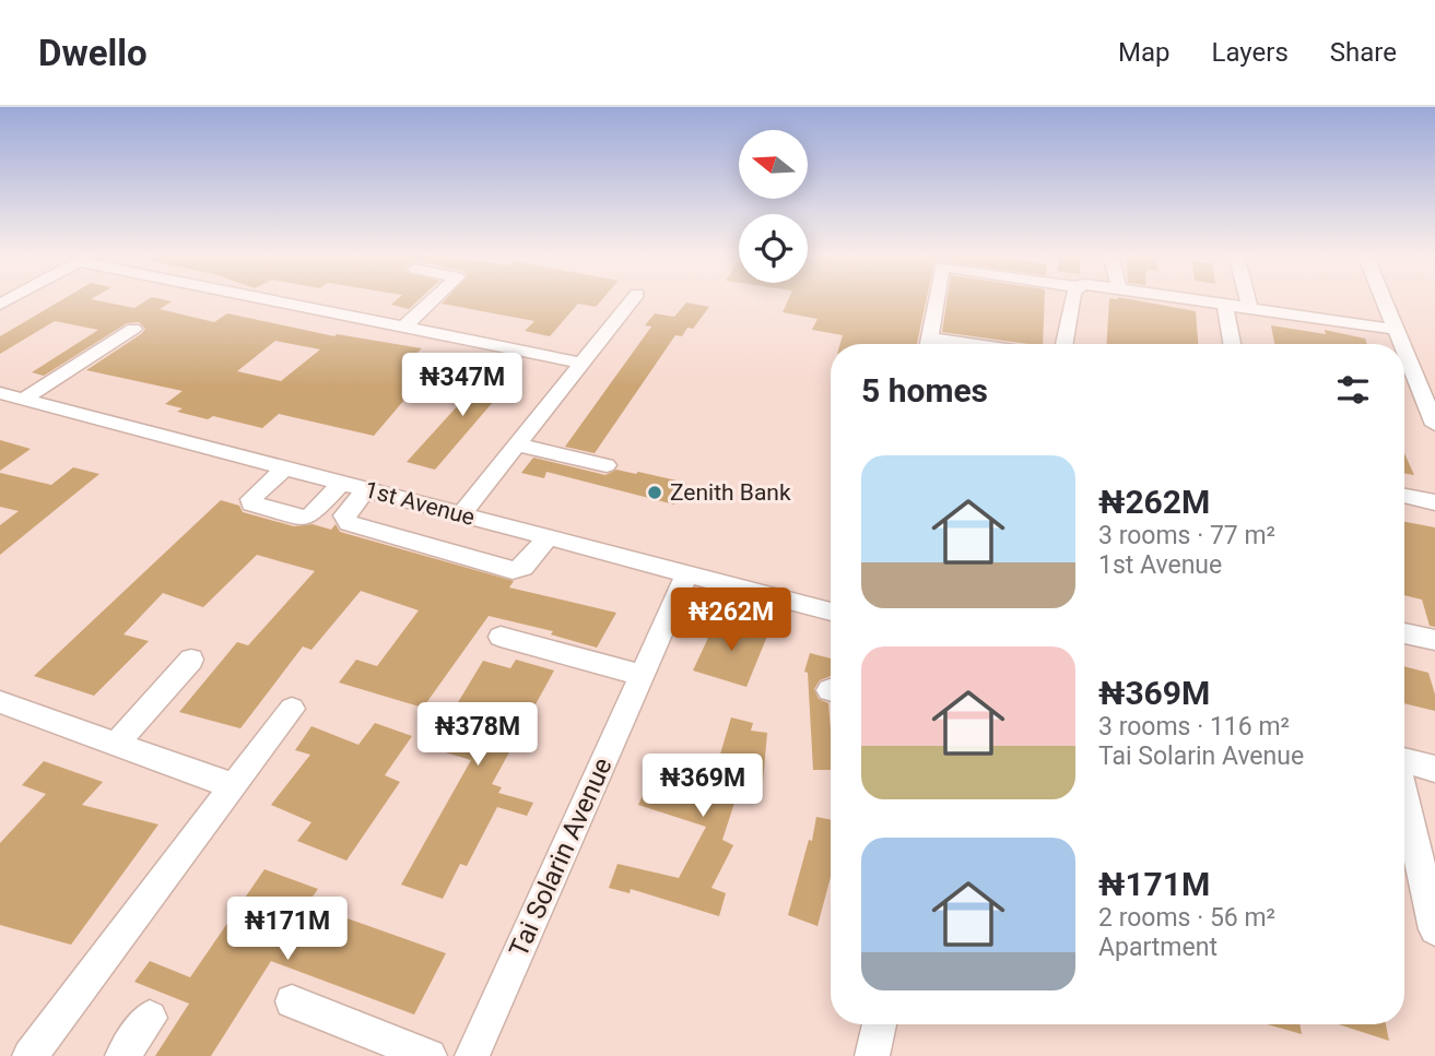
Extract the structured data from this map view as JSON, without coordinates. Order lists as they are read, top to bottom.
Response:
{
  "streets": {
    "street": ["1st Avenue", "Tai Solarin Avenue"]
  },
  "crossings": [
    ["1st Avenue", "Tai Solarin Avenue"]
  ],
  "places": ["Zenith Bank"],
  "north": "left",
  "page": {
    "header": "Dwello",
    "nav": ["Map", "Layers", "Share"],
    "heading": "5 homes",
    "price": [
      "₦347M",
      "₦262M",
      "₦378M",
      "₦369M",
      "₦171M"
    ],
    "list": [
      {
        "name": "₦262M",
        "note": "3 rooms · 77 m² · 1st Avenue"
      },
      {
        "name": "₦369M",
        "note": "3 rooms · 116 m² · Tai Solarin Avenue"
      },
      {
        "name": "₦171M",
        "note": "2 rooms · 56 m² · Apartment"
      }
    ]
  }
}
